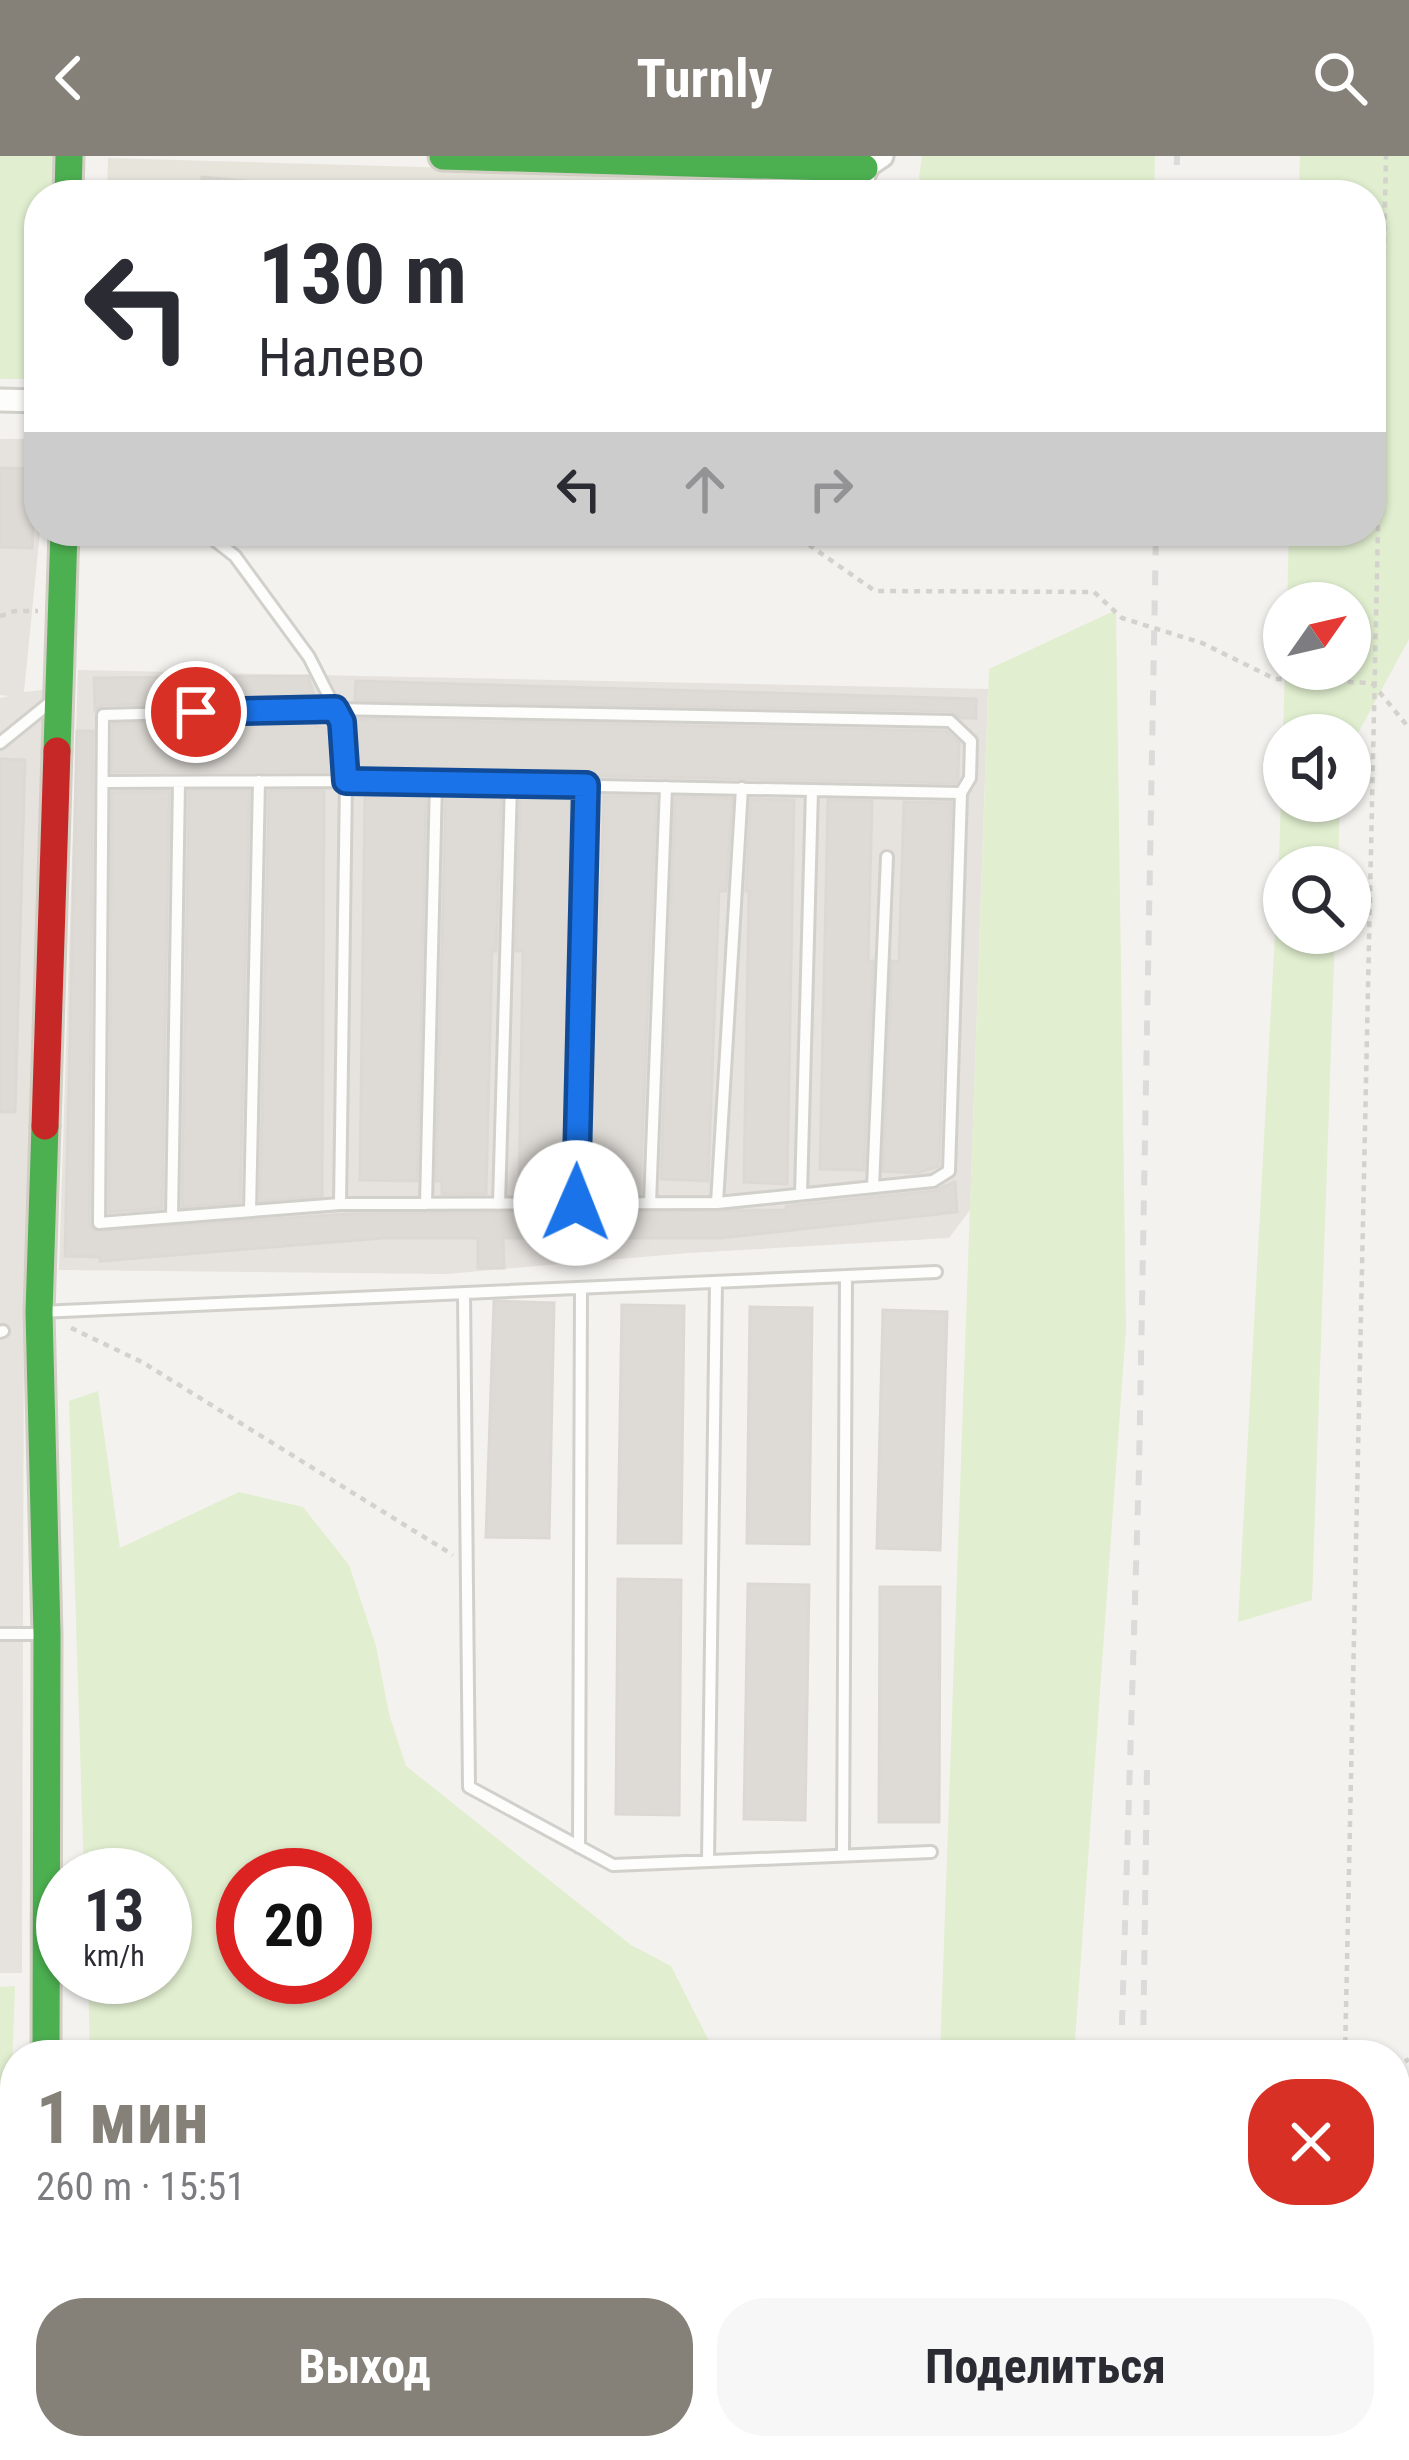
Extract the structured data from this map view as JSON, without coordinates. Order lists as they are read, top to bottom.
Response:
{
  "north": "top right",
  "page": {
    "header": "Turnly",
    "turn": ["130 m", "Налево"],
    "speed": "13 km/h",
    "limit": "20",
    "heading": ["1 мин", "260 m · 15:51"],
    "buttons": ["Выход", "Поделиться"]
  }
}
